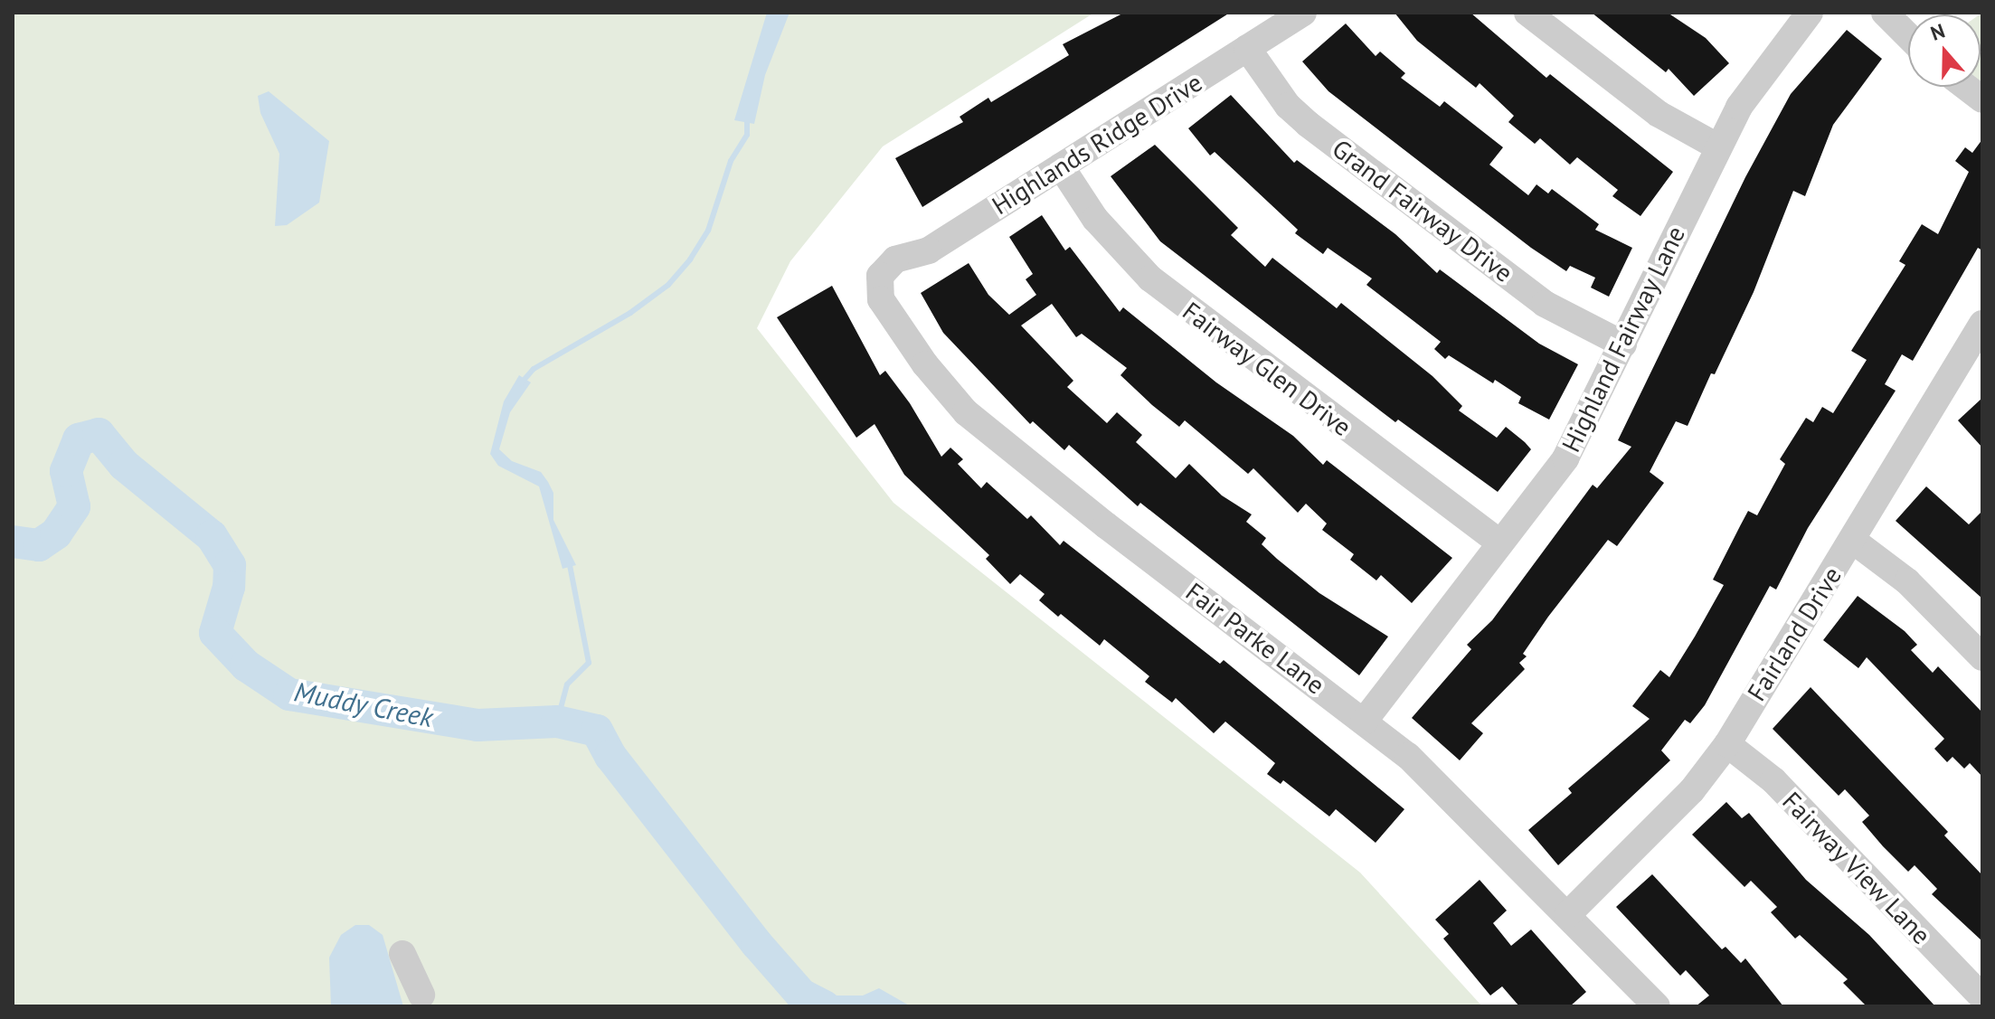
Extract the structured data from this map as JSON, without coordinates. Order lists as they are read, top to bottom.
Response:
{
  "streets": {
    "street": [
      "Highlands Ridge Drive",
      "Grand Fairway Drive",
      "Highland Fairway Lane",
      "Fairway Glen Drive",
      "Fairland Drive",
      "Fair Parke Lane",
      "Fairway View Lane"
    ]
  },
  "crossings": [
    ["Highlands Ridge Drive", "Grand Fairway Drive"],
    ["Highlands Ridge Drive", "Fairway Glen Drive"],
    ["Highlands Ridge Drive", "Fair Parke Lane"],
    ["Grand Fairway Drive", "Highland Fairway Lane"],
    ["Highland Fairway Lane", "Fairway Glen Drive"],
    ["Highland Fairway Lane", "Fair Parke Lane"],
    ["Fairland Drive", "Fair Parke Lane"],
    ["Fairland Drive", "Fairway View Lane"]
  ],
  "water": ["Muddy Creek"],
  "north": "top"
}
